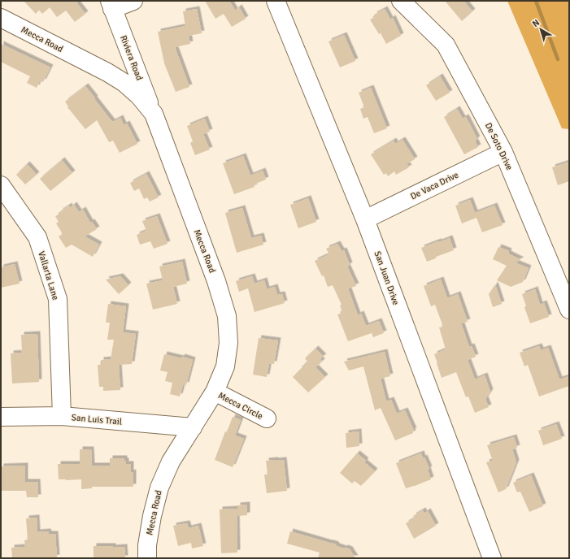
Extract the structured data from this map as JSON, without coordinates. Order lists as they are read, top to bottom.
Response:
{
  "streets": {
    "street": [
      "Mecca Road",
      "Riviera Road",
      "De Soto Drive",
      "De Vaca Drive",
      "Vallarta Lane",
      "San Juan Drive",
      "Mecca Circle",
      "San Luis Trail"
    ]
  },
  "crossings": [
    ["Mecca Road", "Riviera Road"],
    ["Mecca Road", "Mecca Circle"],
    ["Mecca Road", "San Luis Trail"],
    ["De Soto Drive", "De Vaca Drive"],
    ["De Vaca Drive", "San Juan Drive"],
    ["Vallarta Lane", "San Luis Trail"]
  ],
  "north": "top left"
}
